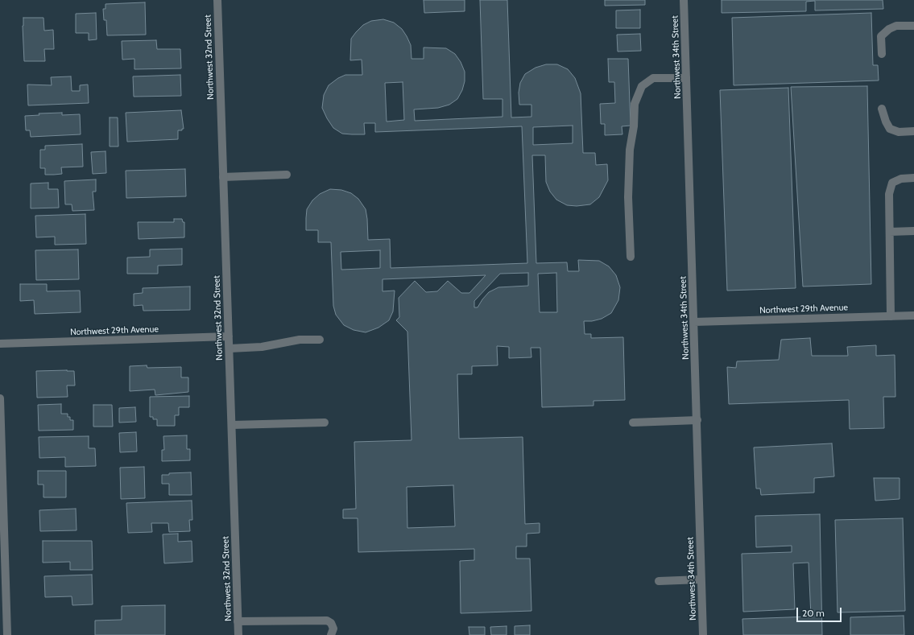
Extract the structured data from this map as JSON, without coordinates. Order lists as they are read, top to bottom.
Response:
{
  "streets": {
    "street": ["Northwest 32nd Street", "Northwest 34th Street", "Northwest 29th Avenue"]
  },
  "crossings": [
    ["Northwest 32nd Street", "Northwest 29th Avenue"],
    ["Northwest 34th Street", "Northwest 29th Avenue"]
  ],
  "scale_bar": "20 m"
}
